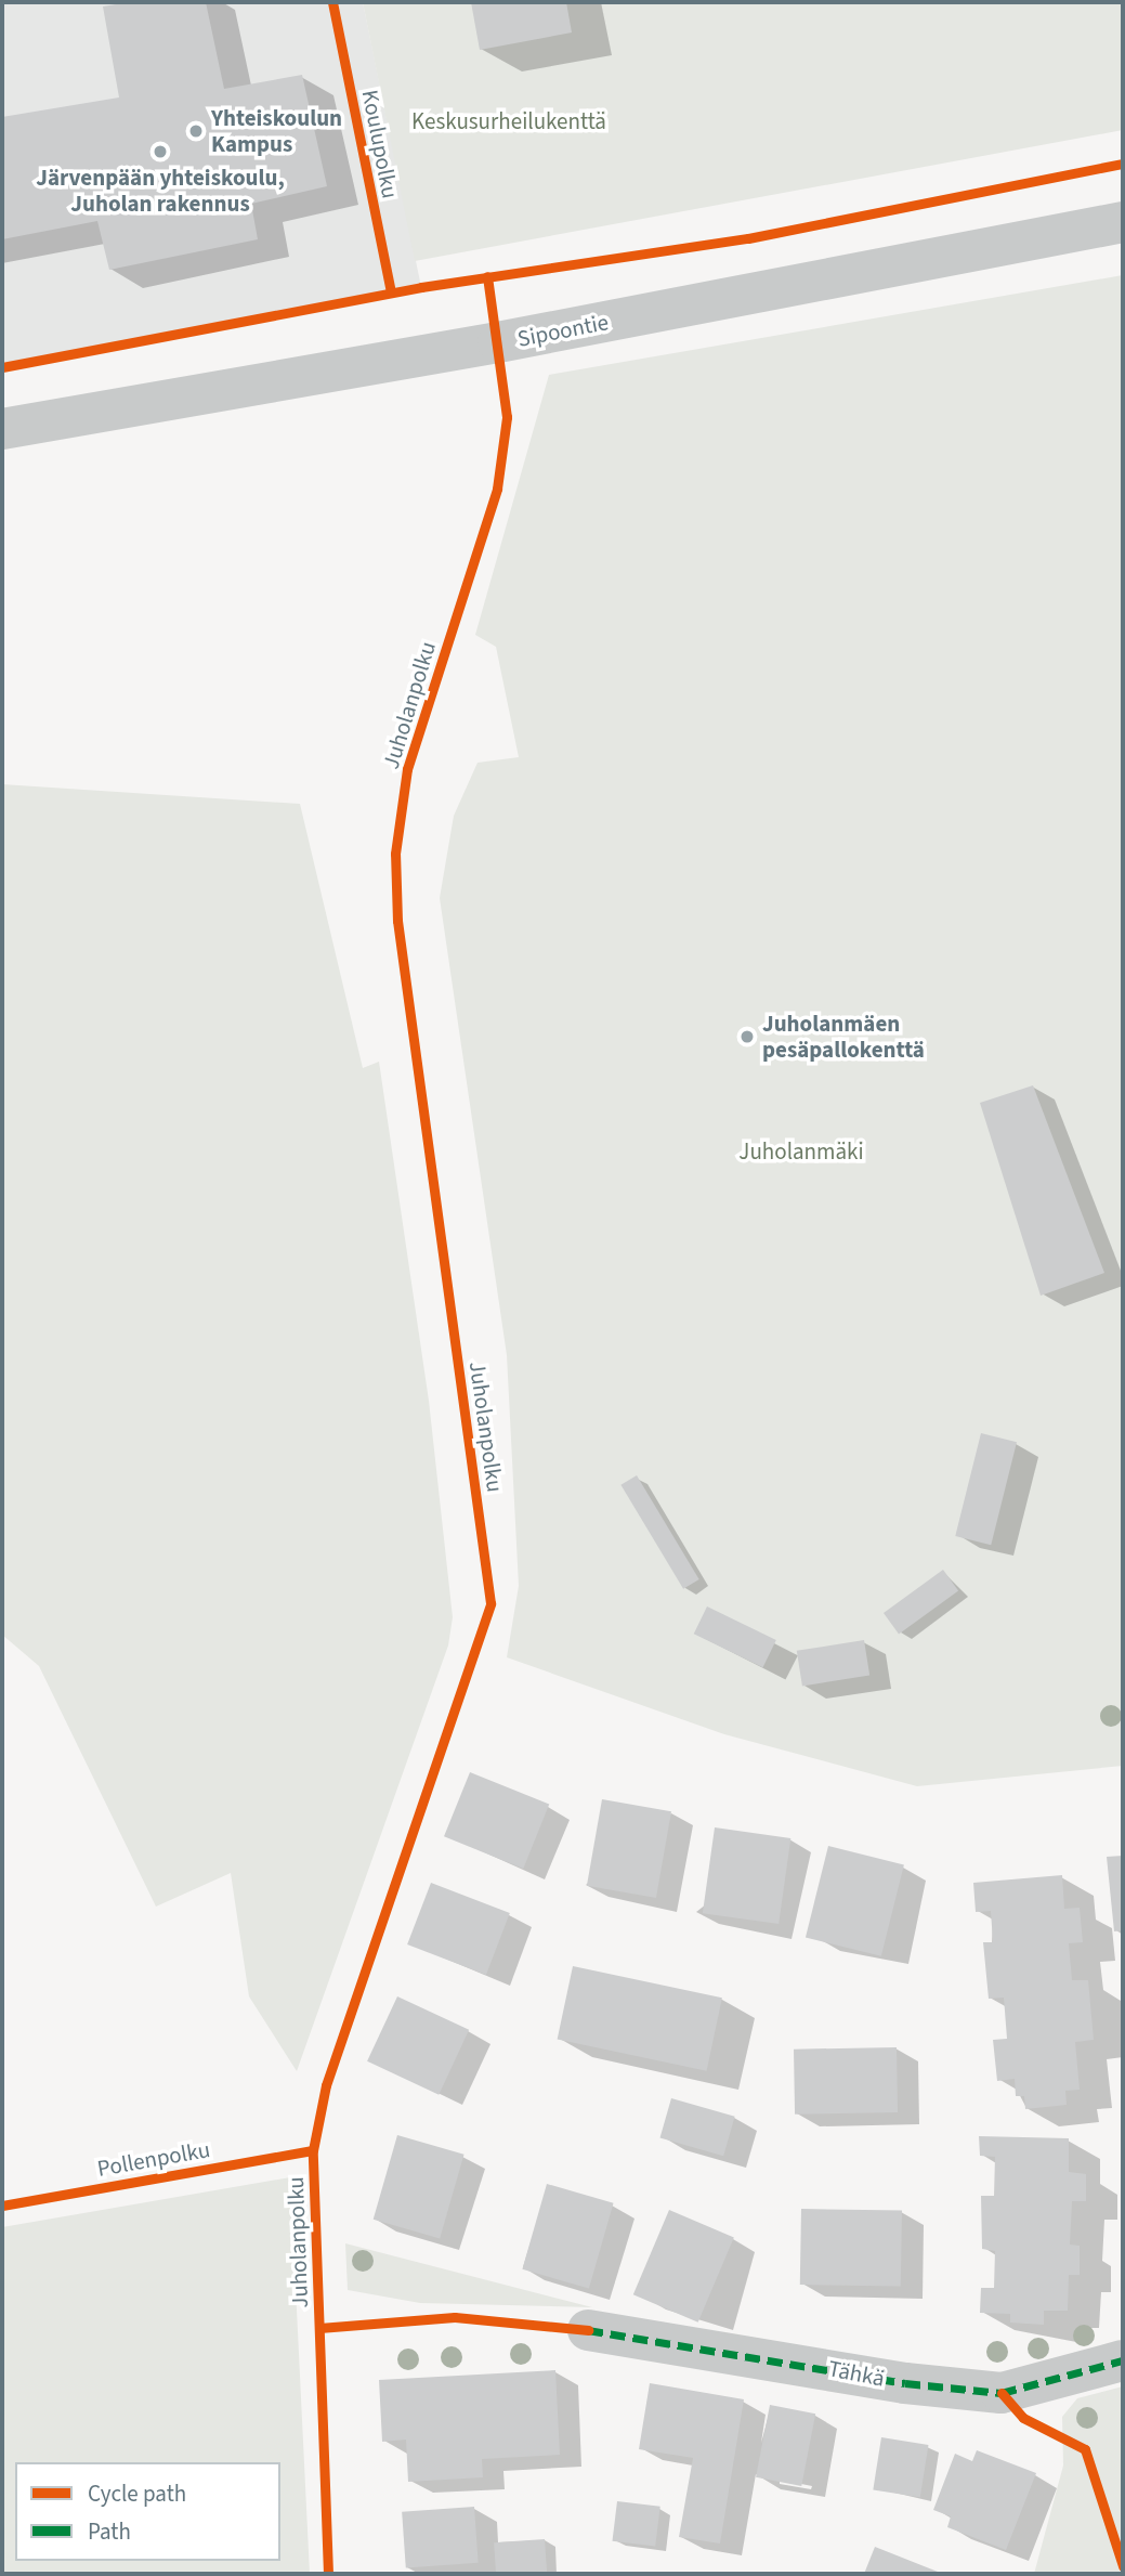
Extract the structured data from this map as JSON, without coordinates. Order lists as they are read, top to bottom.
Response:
{
  "streets": {
    "street": ["Sipoontie", "Tähkä"],
    "cycle path": ["Koulupolku", "Juholanpolku", "Pollenpolku"]
  },
  "parks": ["Keskusurheilukenttä", "Juholanmäki"],
  "places": ["Yhteiskoulun Kampus", "Järvenpään yhteiskoulu, Juholan rakennus", "Juholanmäen pesäpallokenttä"],
  "legend": ["Cycle path", "Path"]
}
